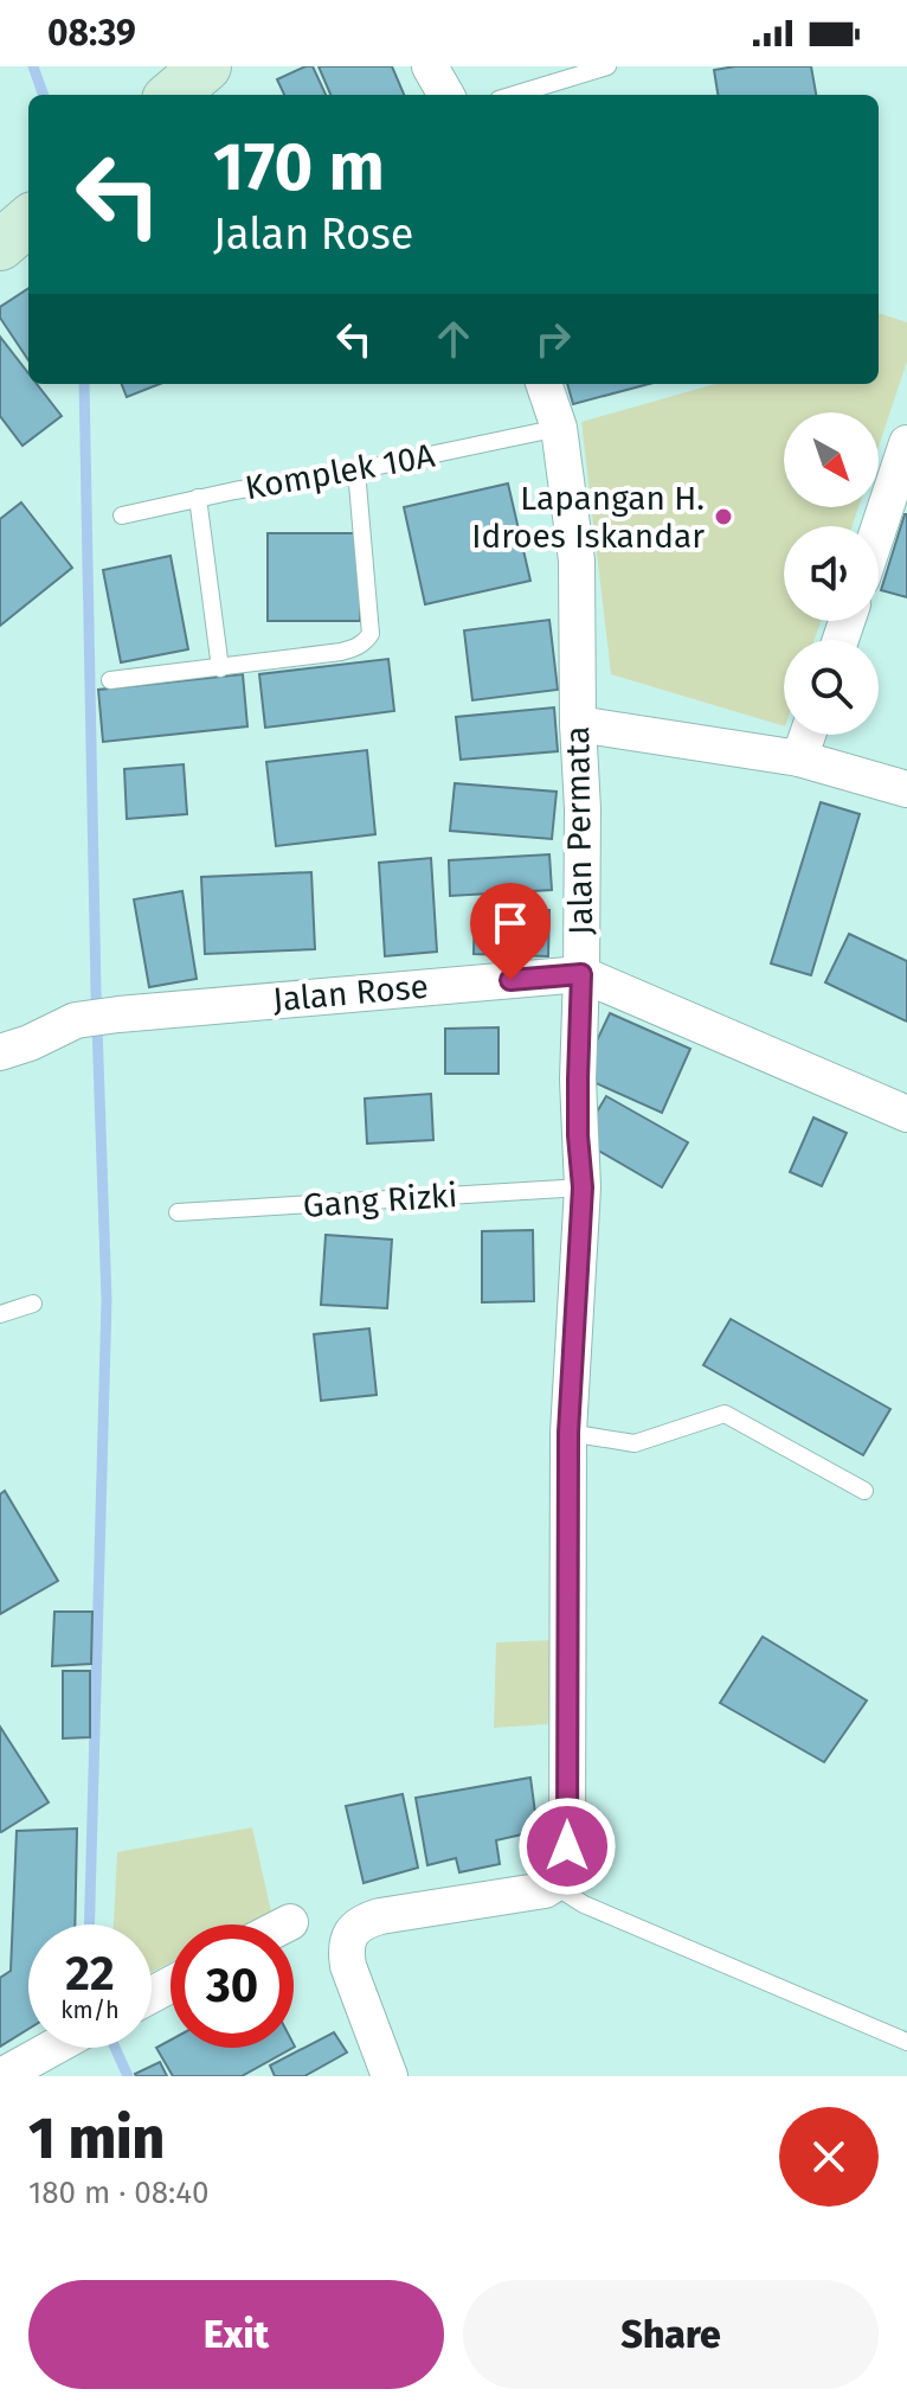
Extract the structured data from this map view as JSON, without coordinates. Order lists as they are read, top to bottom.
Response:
{
  "streets": {
    "street": ["Jalan Permata", "Jalan Rose"],
    "lane": ["Komplek 10A", "Gang Rizki"]
  },
  "crossings": [
    ["Komplek 10A", "Jalan Permata"],
    ["Jalan Permata", "Jalan Rose"],
    ["Jalan Permata", "Gang Rizki"]
  ],
  "places": ["Lapangan H. Idroes Iskandar"],
  "north": "bottom right",
  "page": {
    "status": "08:39",
    "turn": ["170 m", "Jalan Rose"],
    "speed": "22 km/h",
    "limit": "30",
    "heading": ["1 min", "180 m · 08:40"],
    "buttons": ["Exit", "Share"]
  }
}
